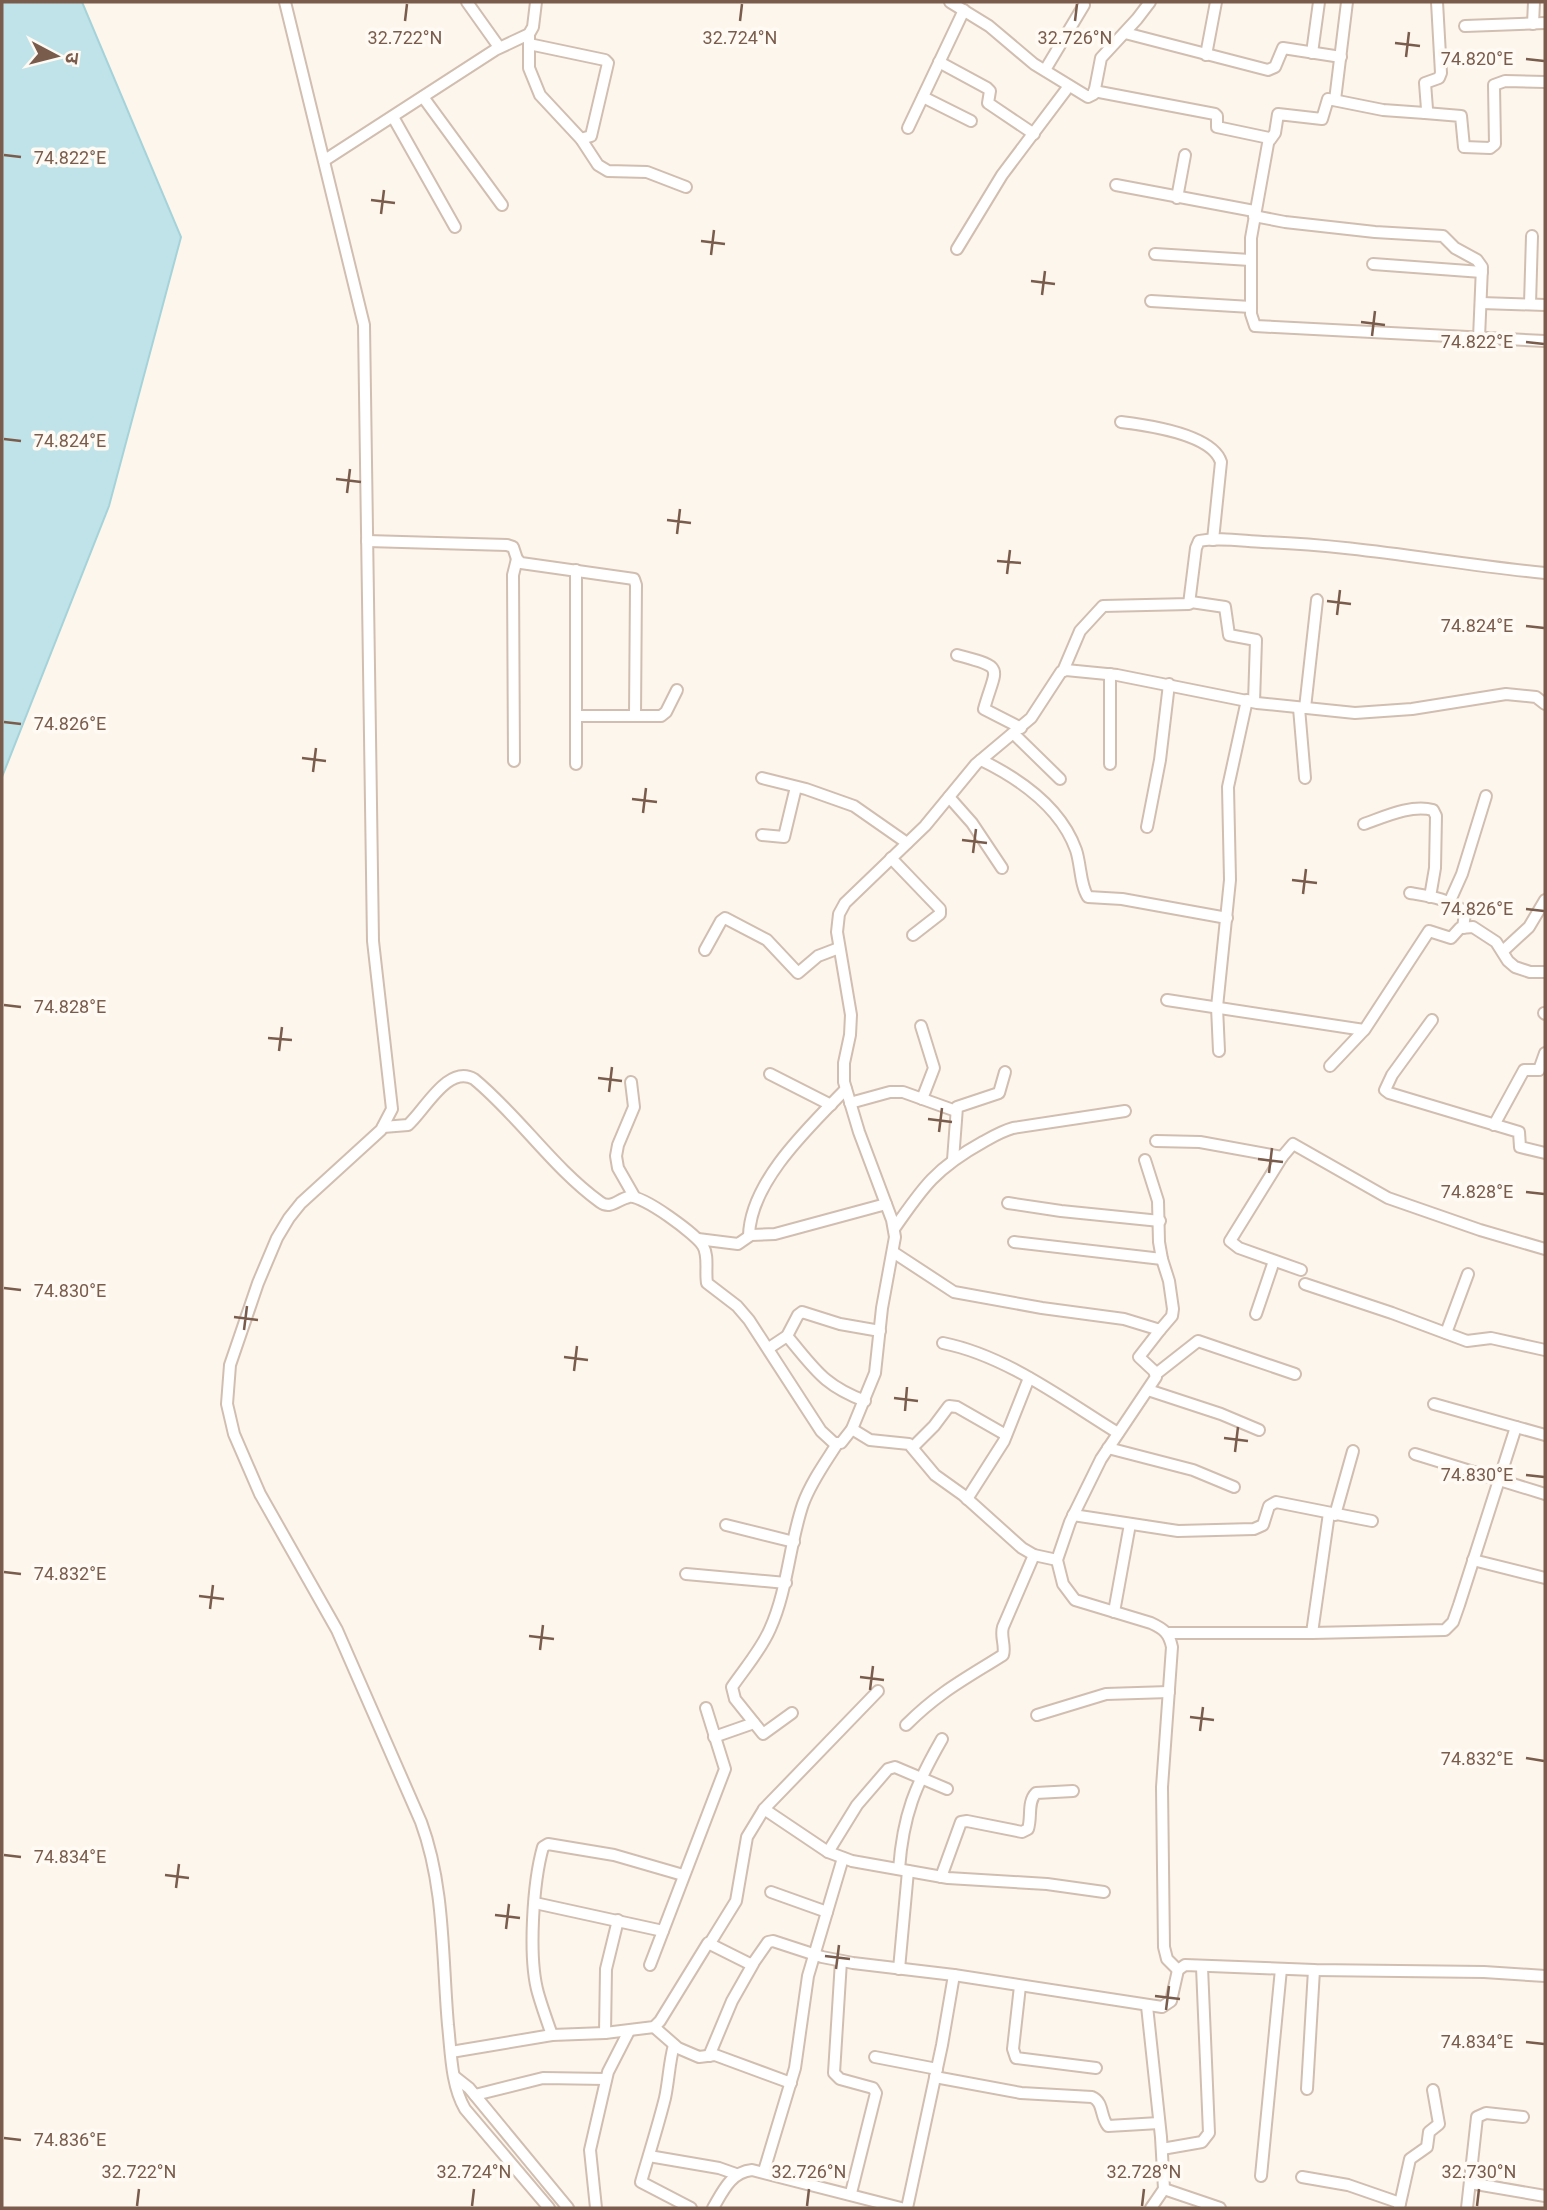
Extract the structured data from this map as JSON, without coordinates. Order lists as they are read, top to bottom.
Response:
{
  "north": "right",
  "coordinates": [
    "32.722°N",
    "32.724°N",
    "32.726°N",
    "74.820°E",
    "74.822°E",
    "74.824°E",
    "74.826°E",
    "74.828°E",
    "74.830°E",
    "74.832°E",
    "74.834°E",
    "74.836°E",
    "32.728°N",
    "32.730°N"
  ]
}
